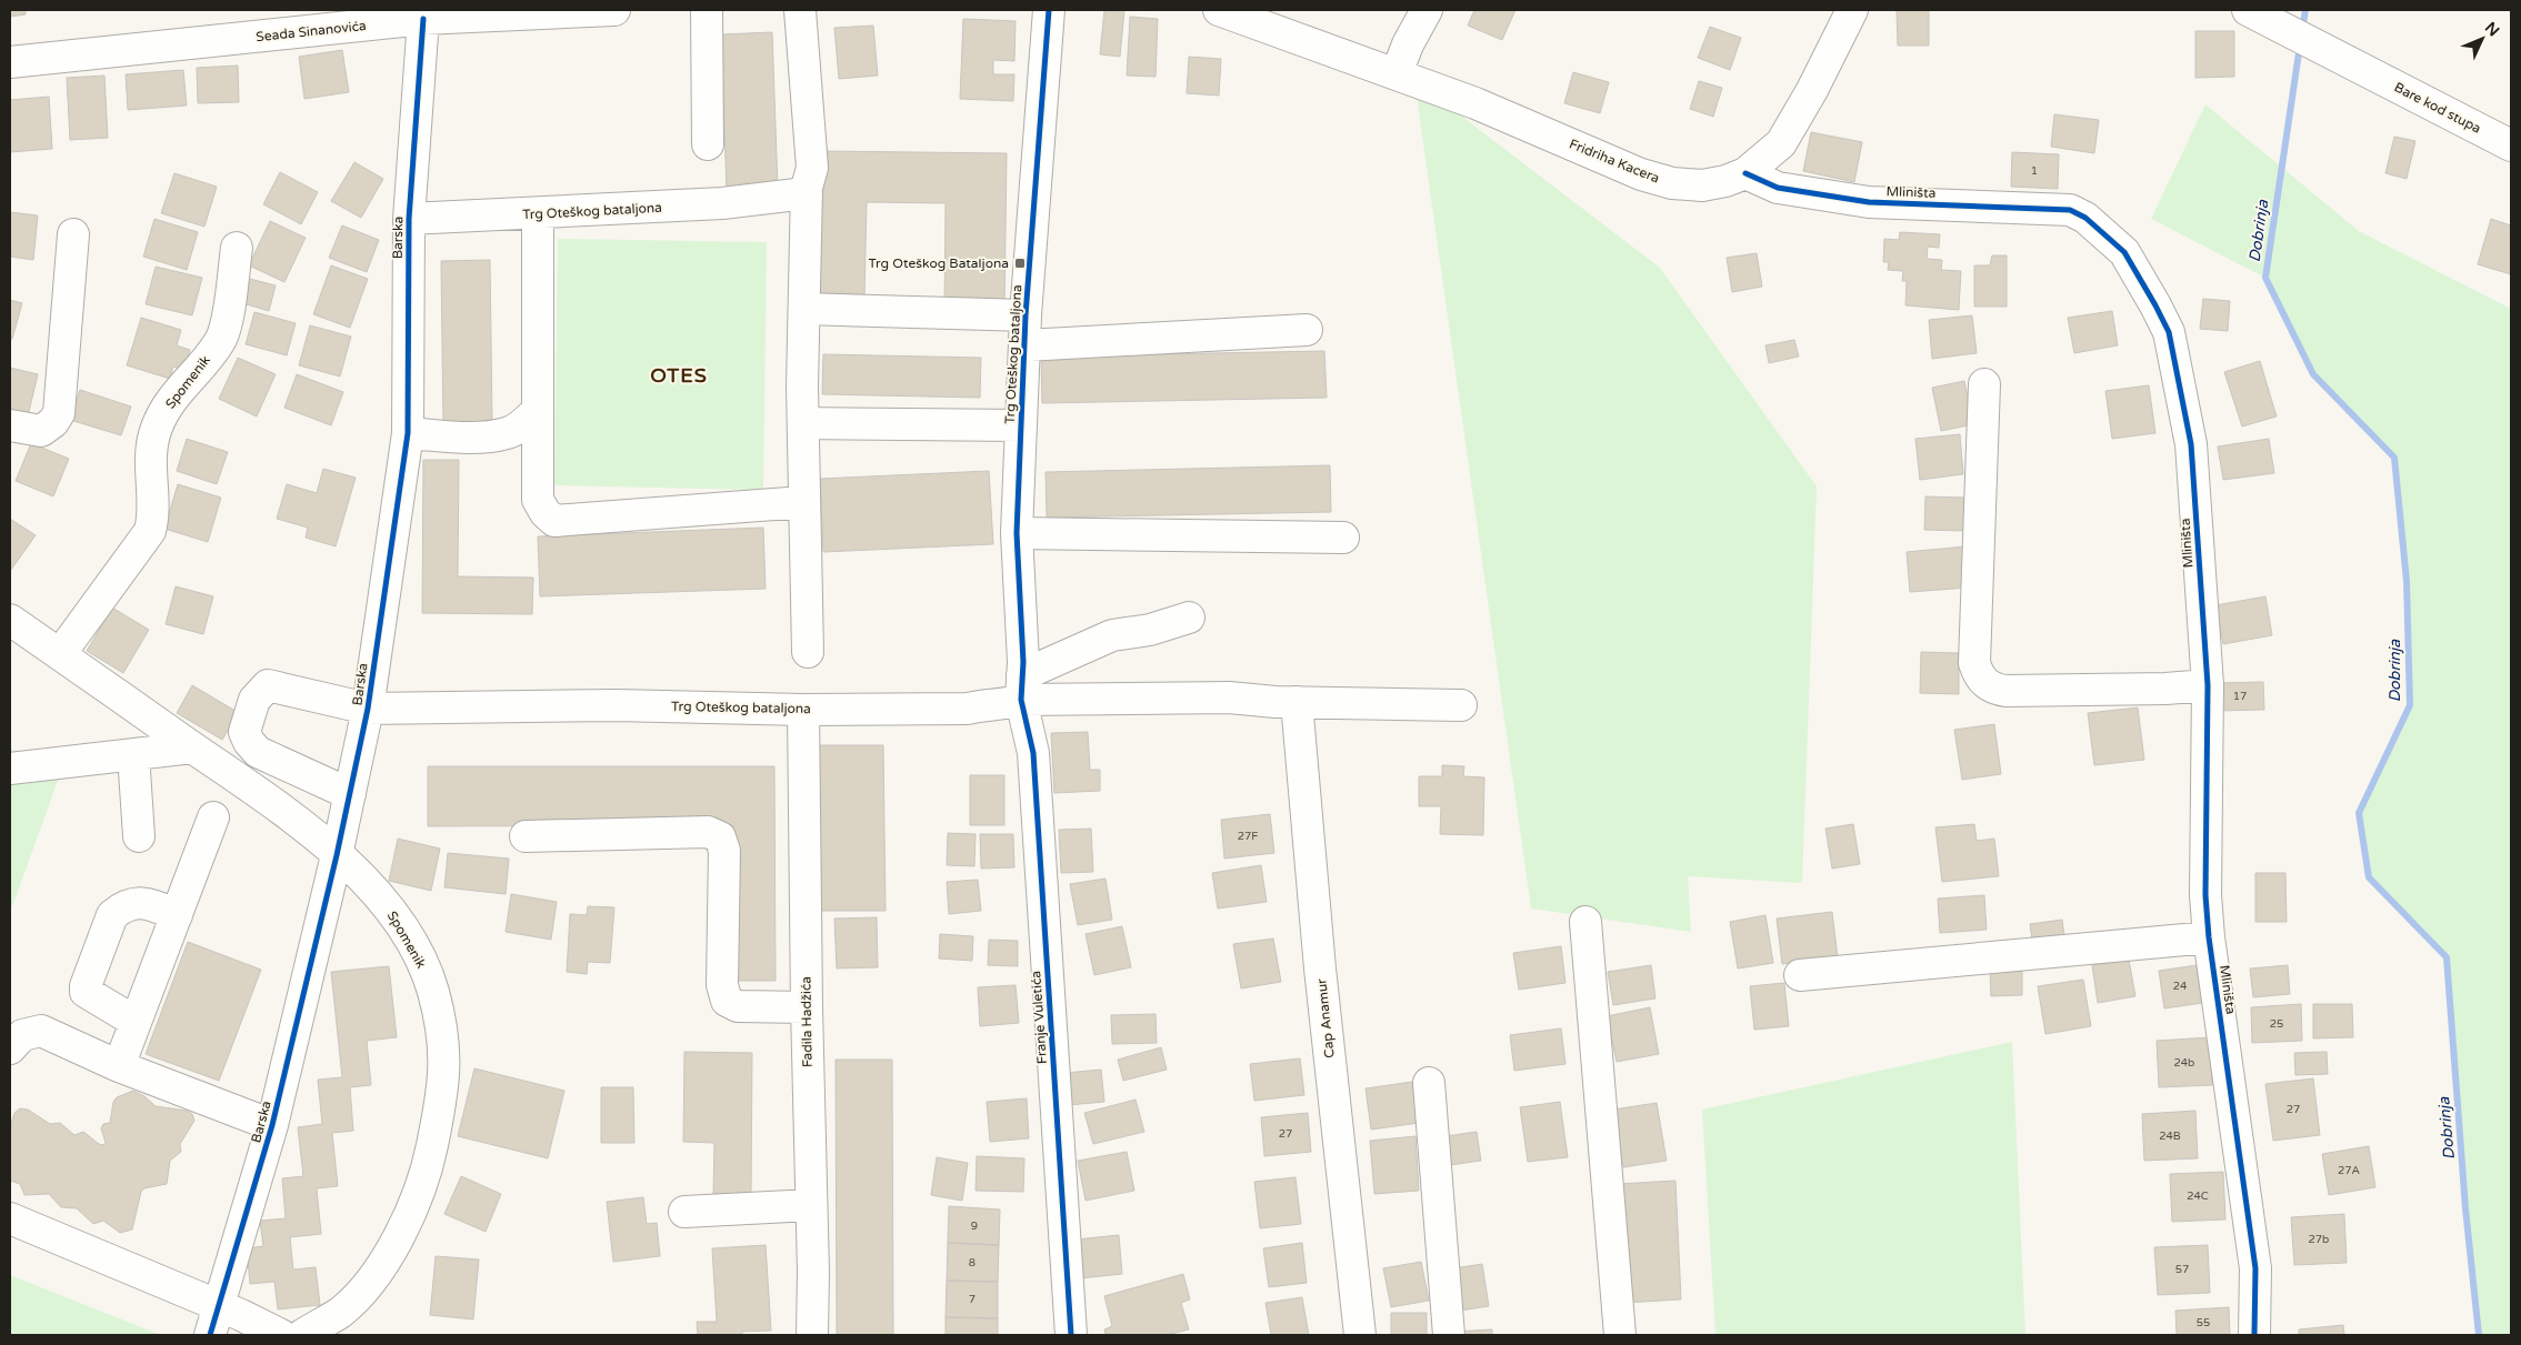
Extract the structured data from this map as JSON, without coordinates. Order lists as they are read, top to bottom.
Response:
{
  "streets": {
    "street": [
      "Seada Sinanovića",
      "Bare kod stupa",
      "Fridriha Kacera",
      "Mliništa",
      "Trg Oteškog bataljona",
      "Barska",
      "Spomenik",
      "Franje Vuletića",
      "Cap Anamur",
      "Fadila Hadžića"
    ]
  },
  "crossings": [
    ["Seada Sinanovića", "Barska"],
    ["Fridriha Kacera", "Mliništa"],
    ["Trg Oteškog bataljona", "Barska"],
    ["Trg Oteškog bataljona", "Franje Vuletića"],
    ["Trg Oteškog bataljona", "Fadila Hadžića"],
    ["Barska", "Spomenik"]
  ],
  "districts": ["OTES"],
  "water": ["Dobrinja"],
  "places": {
    "transit": ["Trg Oteškog Bataljona"]
  },
  "house_numbers": [
    "1",
    "17",
    "27F",
    "24",
    "25",
    "24b",
    "27",
    "27",
    "24B",
    "27A",
    "24C",
    "9",
    "27b",
    "8",
    "57",
    "7",
    "55"
  ],
  "north": "top right"
}
